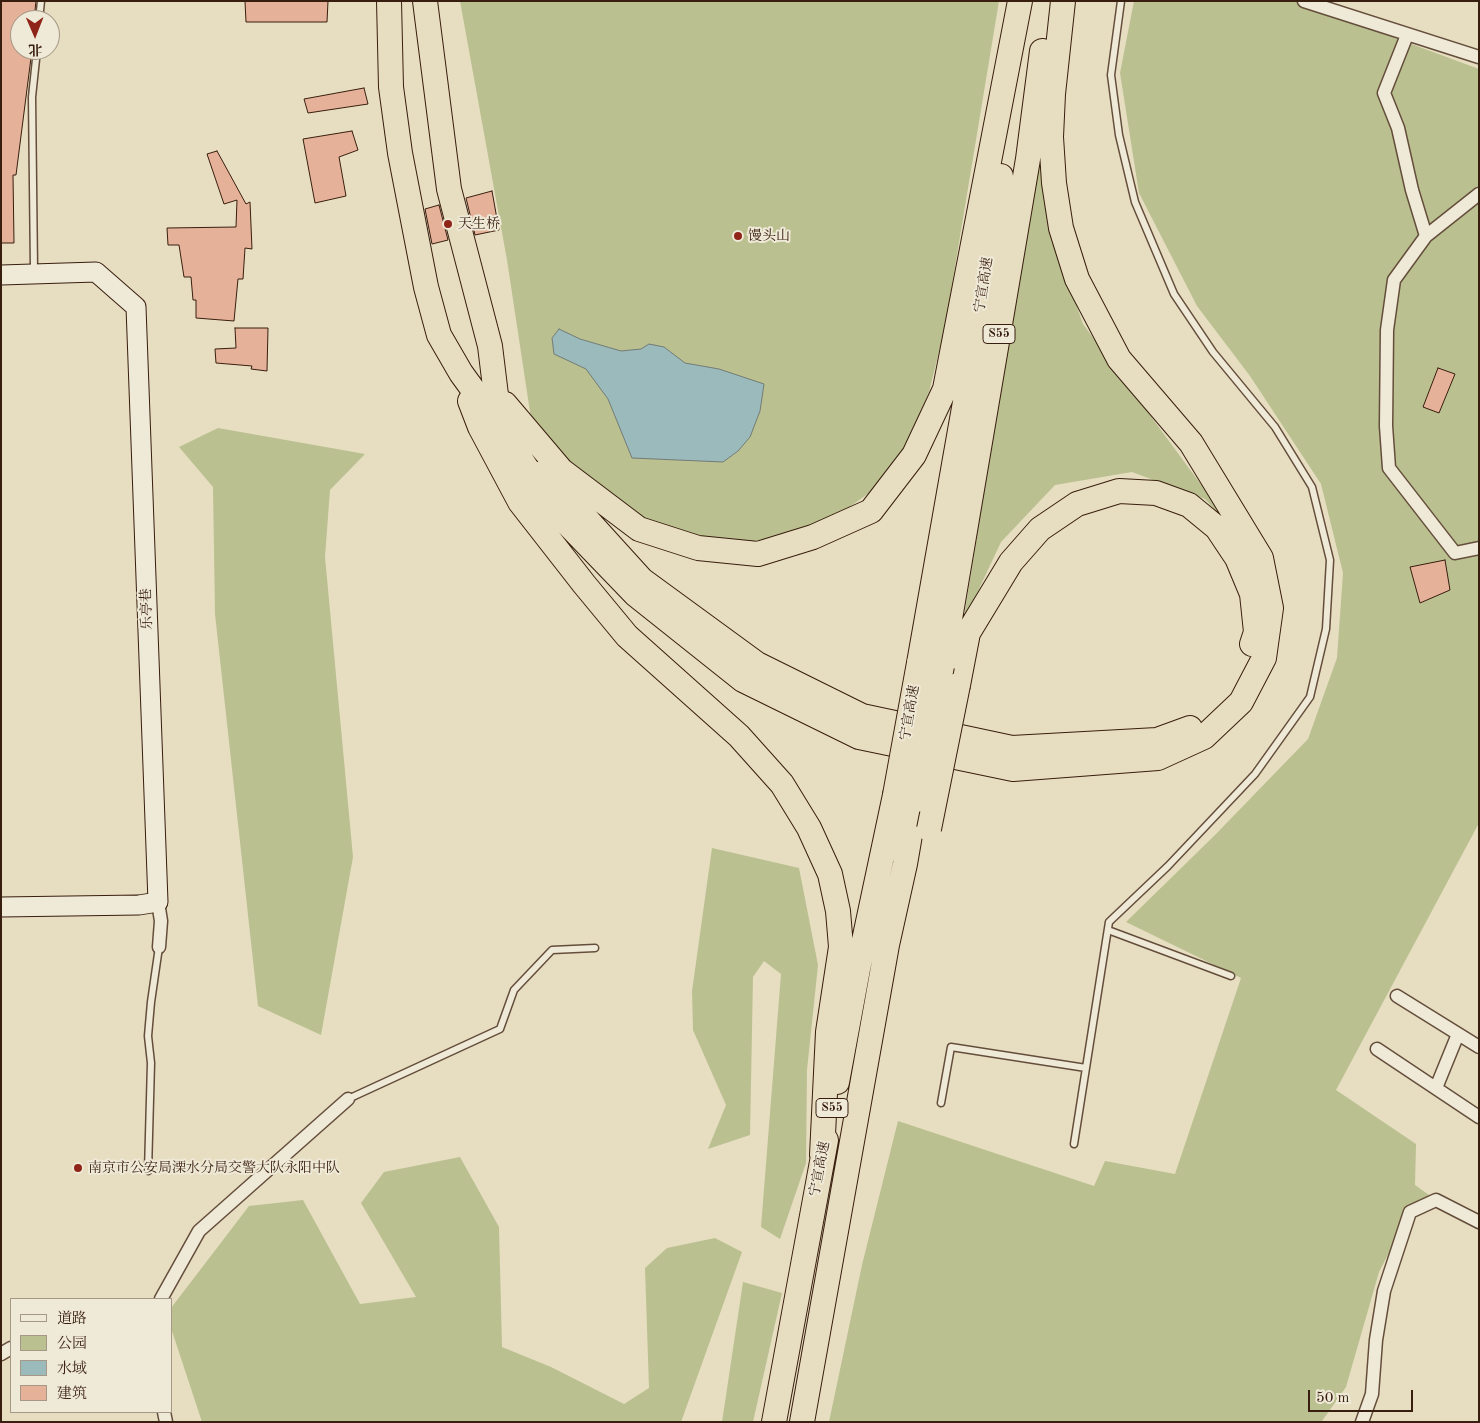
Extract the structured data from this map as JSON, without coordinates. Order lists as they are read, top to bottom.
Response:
{
  "streets": {
    "highway": ["宁宣高速", "S55"],
    "street": ["乐亭巷"]
  },
  "places": ["天生桥", "馒头山", "南京市公安局溧水分局交警大队永阳中队"],
  "legend": [
    "道路",
    "公园",
    "水域",
    "建筑"
  ],
  "scale_bar": "50 m",
  "north": "bottom"
}
